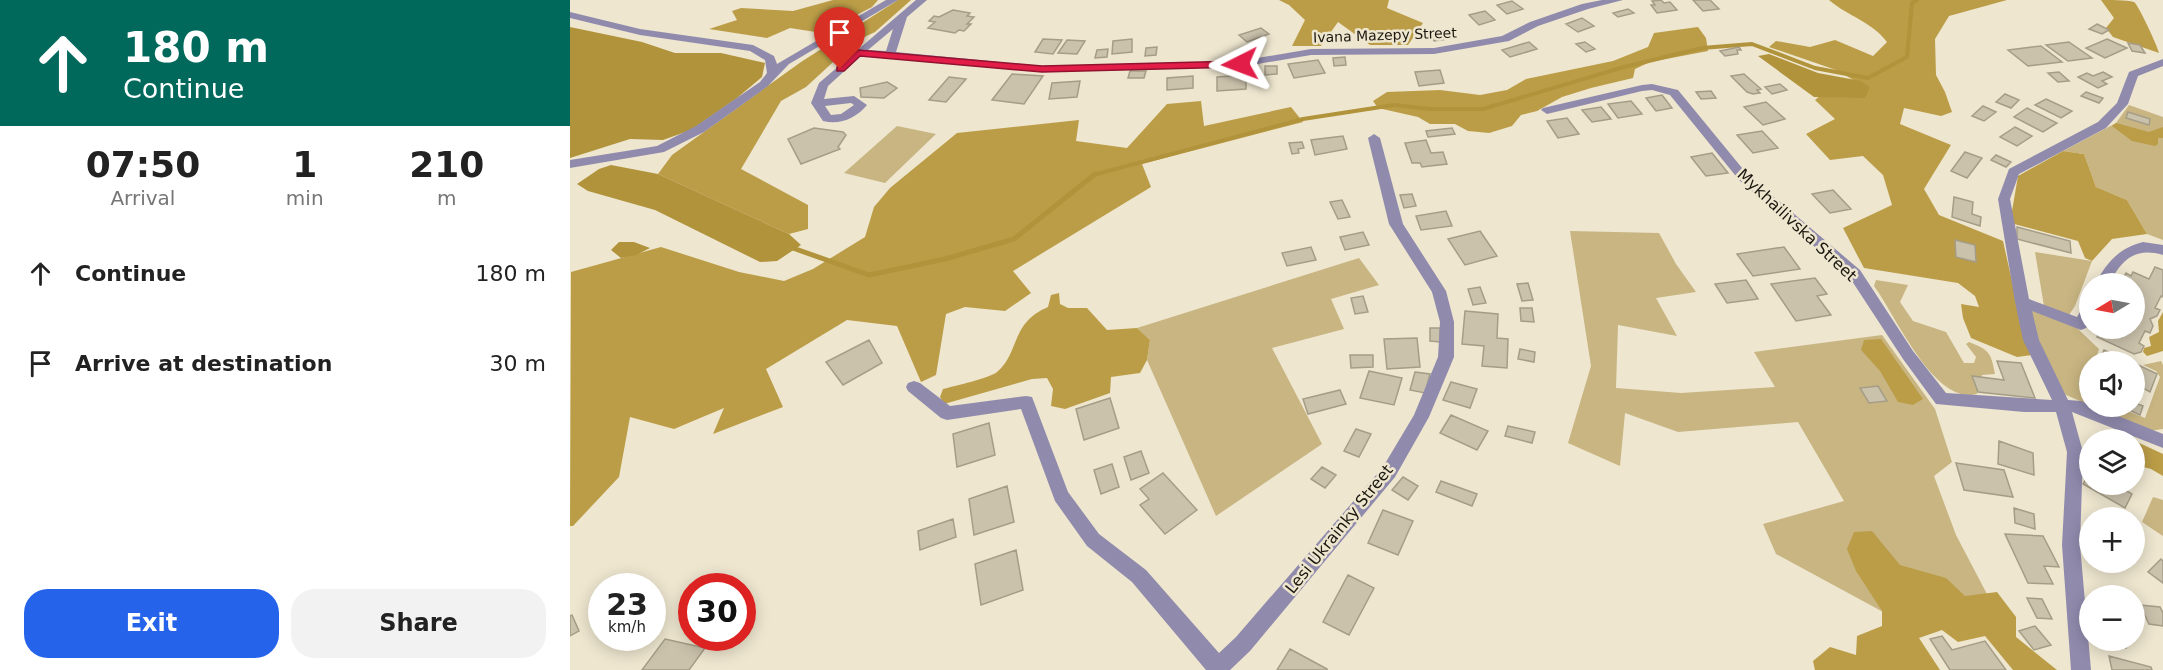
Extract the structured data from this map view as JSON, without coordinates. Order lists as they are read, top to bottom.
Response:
{
  "streets": {
    "street": ["Ivana Mazepy Street", "Mykhailivska Street", "Lesi Ukrainky Street"]
  },
  "north": "left",
  "page": {
    "turn": ["180 m", "Continue"],
    "eta": [
      "07:50",
      "Arrival",
      "1",
      "min",
      "210",
      "m"
    ],
    "list": [
      {
        "name": "Continue",
        "value": "180 m"
      },
      {
        "name": "Arrive at destination",
        "value": "30 m"
      }
    ],
    "map_buttons": ["+", "−"],
    "speed": "23 km/h",
    "limit": "30",
    "buttons": ["Exit", "Share"]
  }
}
